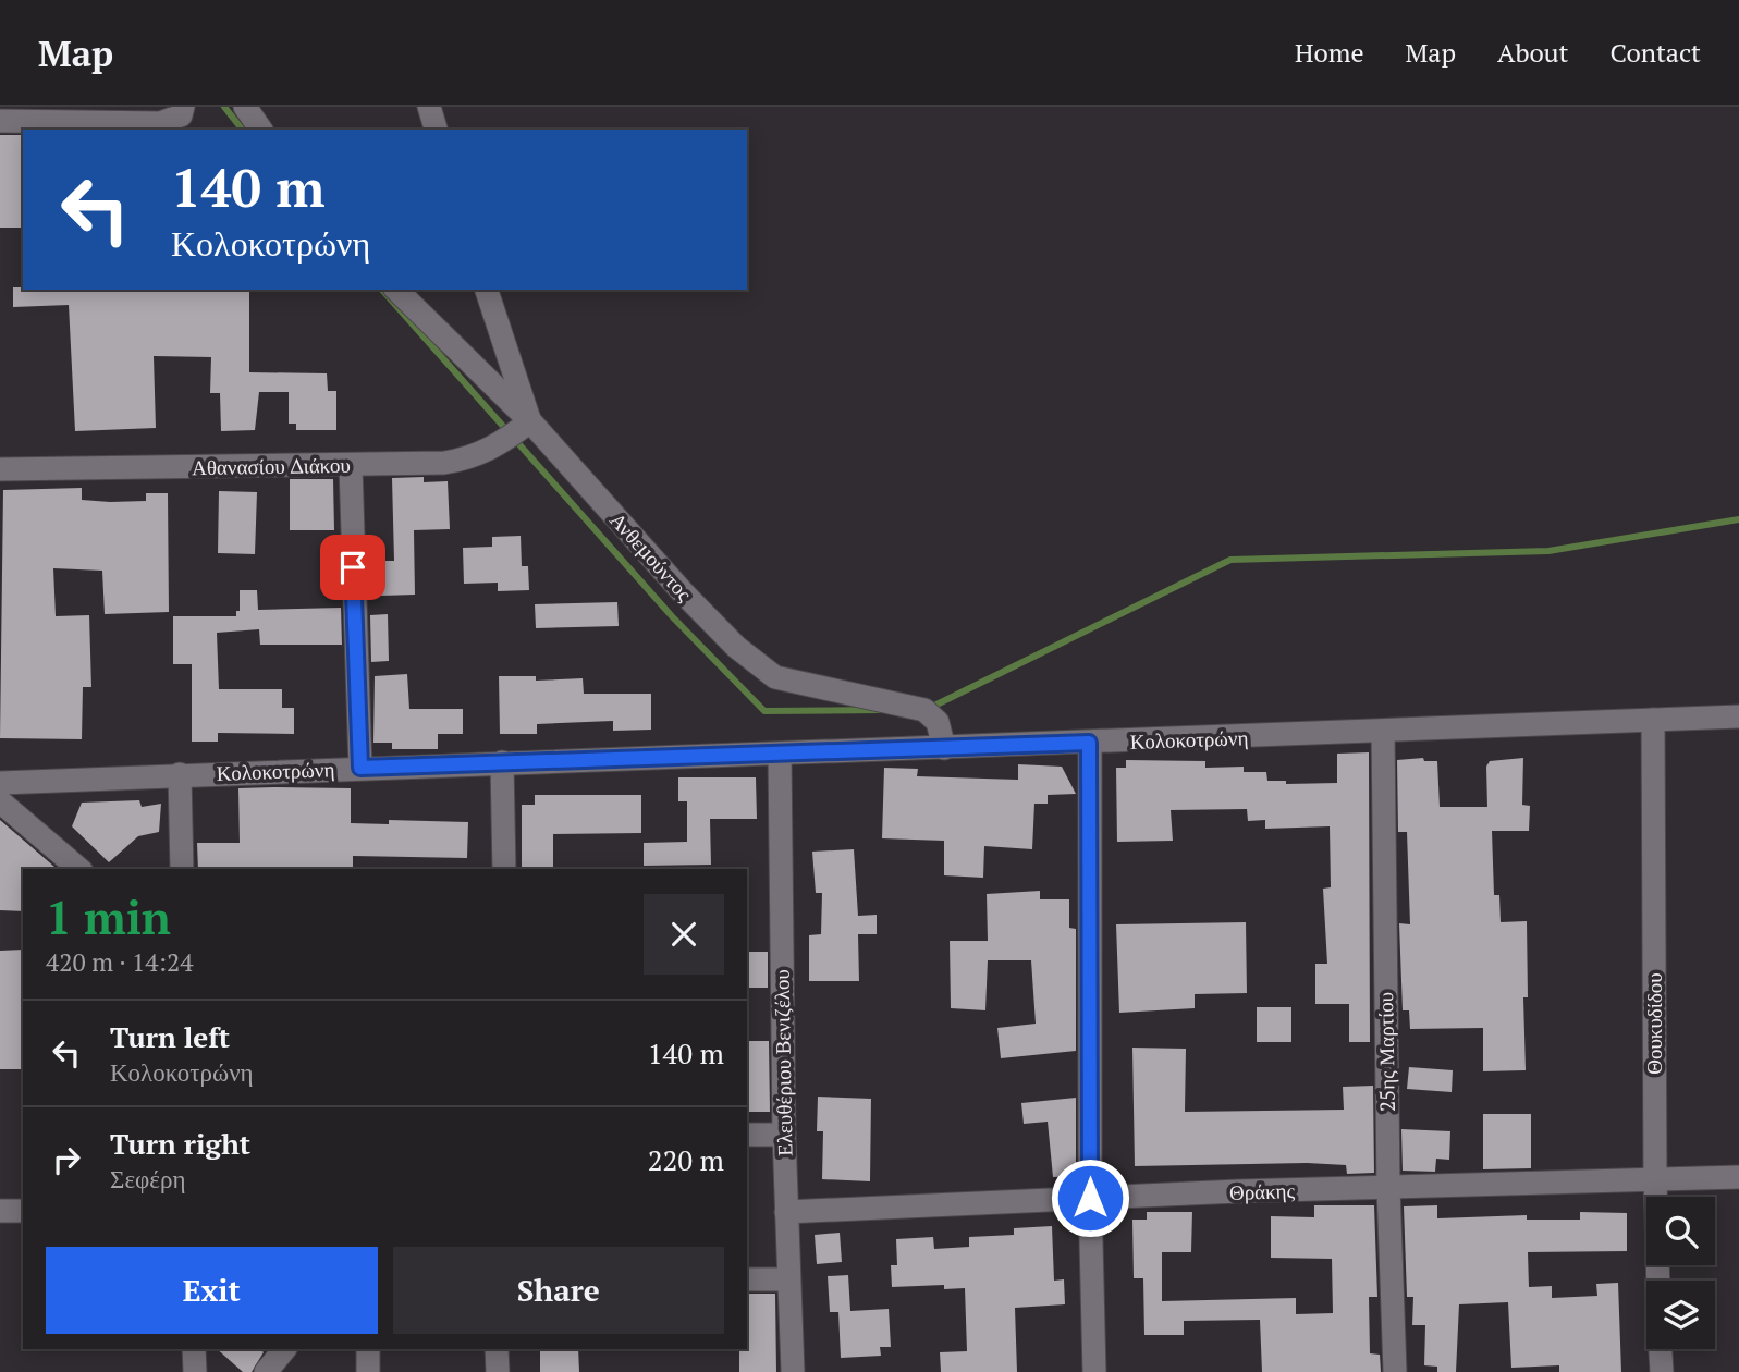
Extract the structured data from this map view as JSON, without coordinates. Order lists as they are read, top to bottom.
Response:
{
  "streets": {
    "street": [
      "Αθανασίου Διάκου",
      "Ανθεμούντος",
      "Κολοκοτρώνη",
      "Θουκυδίδου",
      "25ης Μαρτίου",
      "Ελευθέριου Βενιζέλου",
      "Θράκης"
    ]
  },
  "crossings": [
    ["Αθανασίου Διάκου", "Ανθεμούντος"],
    ["Ανθεμούντος", "Κολοκοτρώνη"],
    ["Κολοκοτρώνη", "Θουκυδίδου"],
    ["Κολοκοτρώνη", "25ης Μαρτίου"],
    ["Κολοκοτρώνη", "Ελευθέριου Βενιζέλου"],
    ["Θουκυδίδου", "Θράκης"],
    ["25ης Μαρτίου", "Θράκης"],
    ["Ελευθέριου Βενιζέλου", "Θράκης"]
  ],
  "page": {
    "header": "Map",
    "nav": [
      "Home",
      "Map",
      "About",
      "Contact"
    ],
    "turn": ["140 m", "Κολοκοτρώνη"],
    "heading": ["1 min", "420 m · 14:24"],
    "list": [
      {
        "name": "Turn left",
        "note": "Κολοκοτρώνη",
        "value": "140 m"
      },
      {
        "name": "Turn right",
        "note": "Σεφέρη",
        "value": "220 m"
      }
    ],
    "buttons": ["Exit", "Share"]
  }
}
